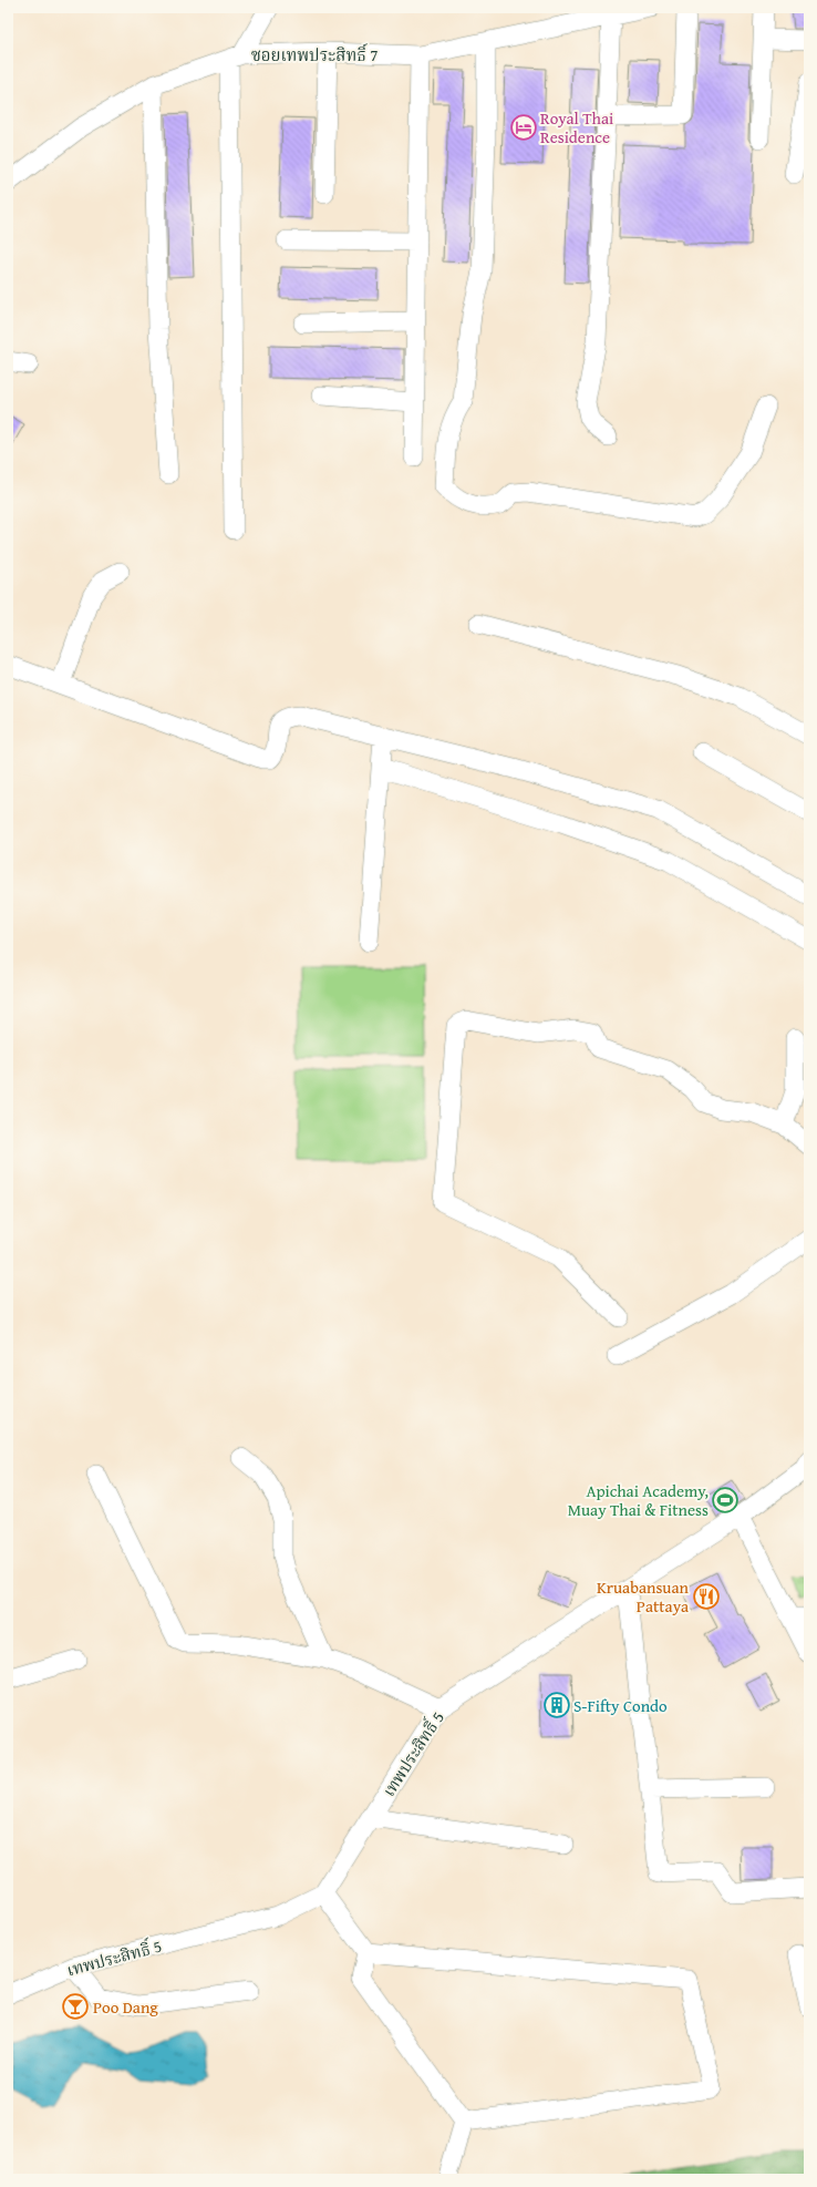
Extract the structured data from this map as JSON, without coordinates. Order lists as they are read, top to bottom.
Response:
{
  "streets": {
    "street": ["ซอยเทพประสิทธิ์ 7", "เทพประสิทธิ์ 5"]
  },
  "places": {
    "hotel": ["Royal Thai Residence"],
    "sports": ["Apichai Academy, Muay Thai & Fitness"],
    "restaurant": ["Kruabansuan Pattaya"],
    "building": ["S-Fifty Condo"],
    "bar": ["Poo Dang"]
  }
}
